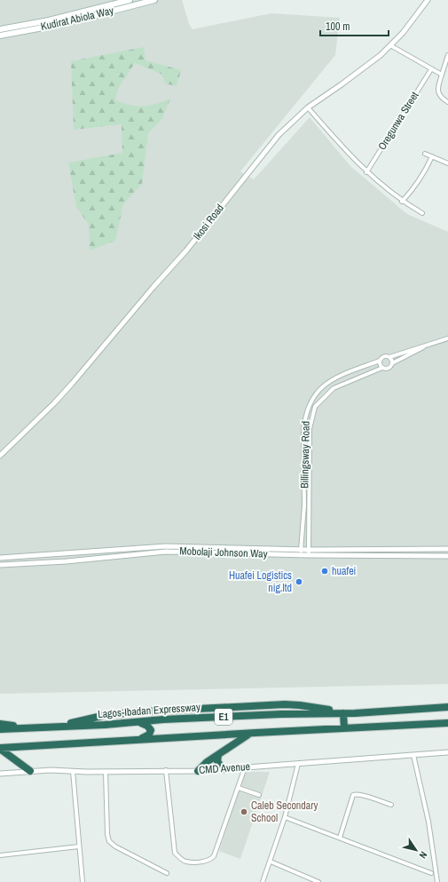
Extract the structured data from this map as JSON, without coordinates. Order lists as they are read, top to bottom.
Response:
{
  "streets": {
    "highway": ["Lagos-Ibadan Expressway", "E1"],
    "main road": ["Kudirat Abiola Way"],
    "street": [
      "Oregunwa Street",
      "Ikosi Road",
      "Billingsway Road",
      "Mobolaji Johnson Way",
      "CMD Avenue"
    ]
  },
  "crossings": [
    ["Billingsway Road", "Mobolaji Johnson Way"]
  ],
  "places": ["huafei", "Huafei Logistics nig.ltd", "Caleb Secondary School"],
  "scale_bar": "100 m",
  "north": "bottom right"
}
